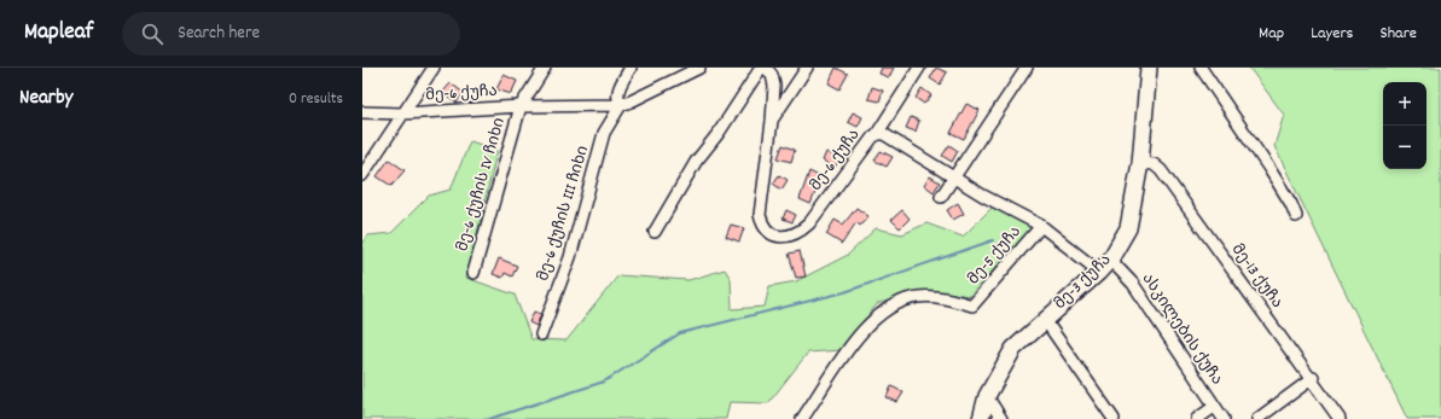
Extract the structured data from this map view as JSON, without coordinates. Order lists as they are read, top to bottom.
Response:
{
  "streets": {
    "street": [
      "მე-6 ქუჩა",
      "მე-6 ქუჩის IV ჩიხი",
      "მე-6 ქუჩის III ჩიხი",
      "მე-5 ქუჩა",
      "მე-13 ქუჩა",
      "მე-3 ქუჩა",
      "ასკილების ქუჩა"
    ]
  },
  "crossings": [
    ["მე-6 ქუჩა", "მე-6 ქუჩის IV ჩიხი"],
    ["მე-6 ქუჩა", "მე-6 ქუჩის III ჩიხი"],
    ["მე-6 ქუჩა", "მე-5 ქუჩა"],
    ["მე-6 ქუჩა", "მე-3 ქუჩა"],
    ["მე-13 ქუჩა", "მე-3 ქუჩა"],
    ["მე-3 ქუჩა", "ასკილების ქუჩა"]
  ],
  "page": {
    "header": "Mapleaf",
    "search": "Search here",
    "nav": ["Map", "Layers", "Share"],
    "heading": ["Nearby", "0 results"],
    "map_buttons": ["+", "−"]
  }
}
